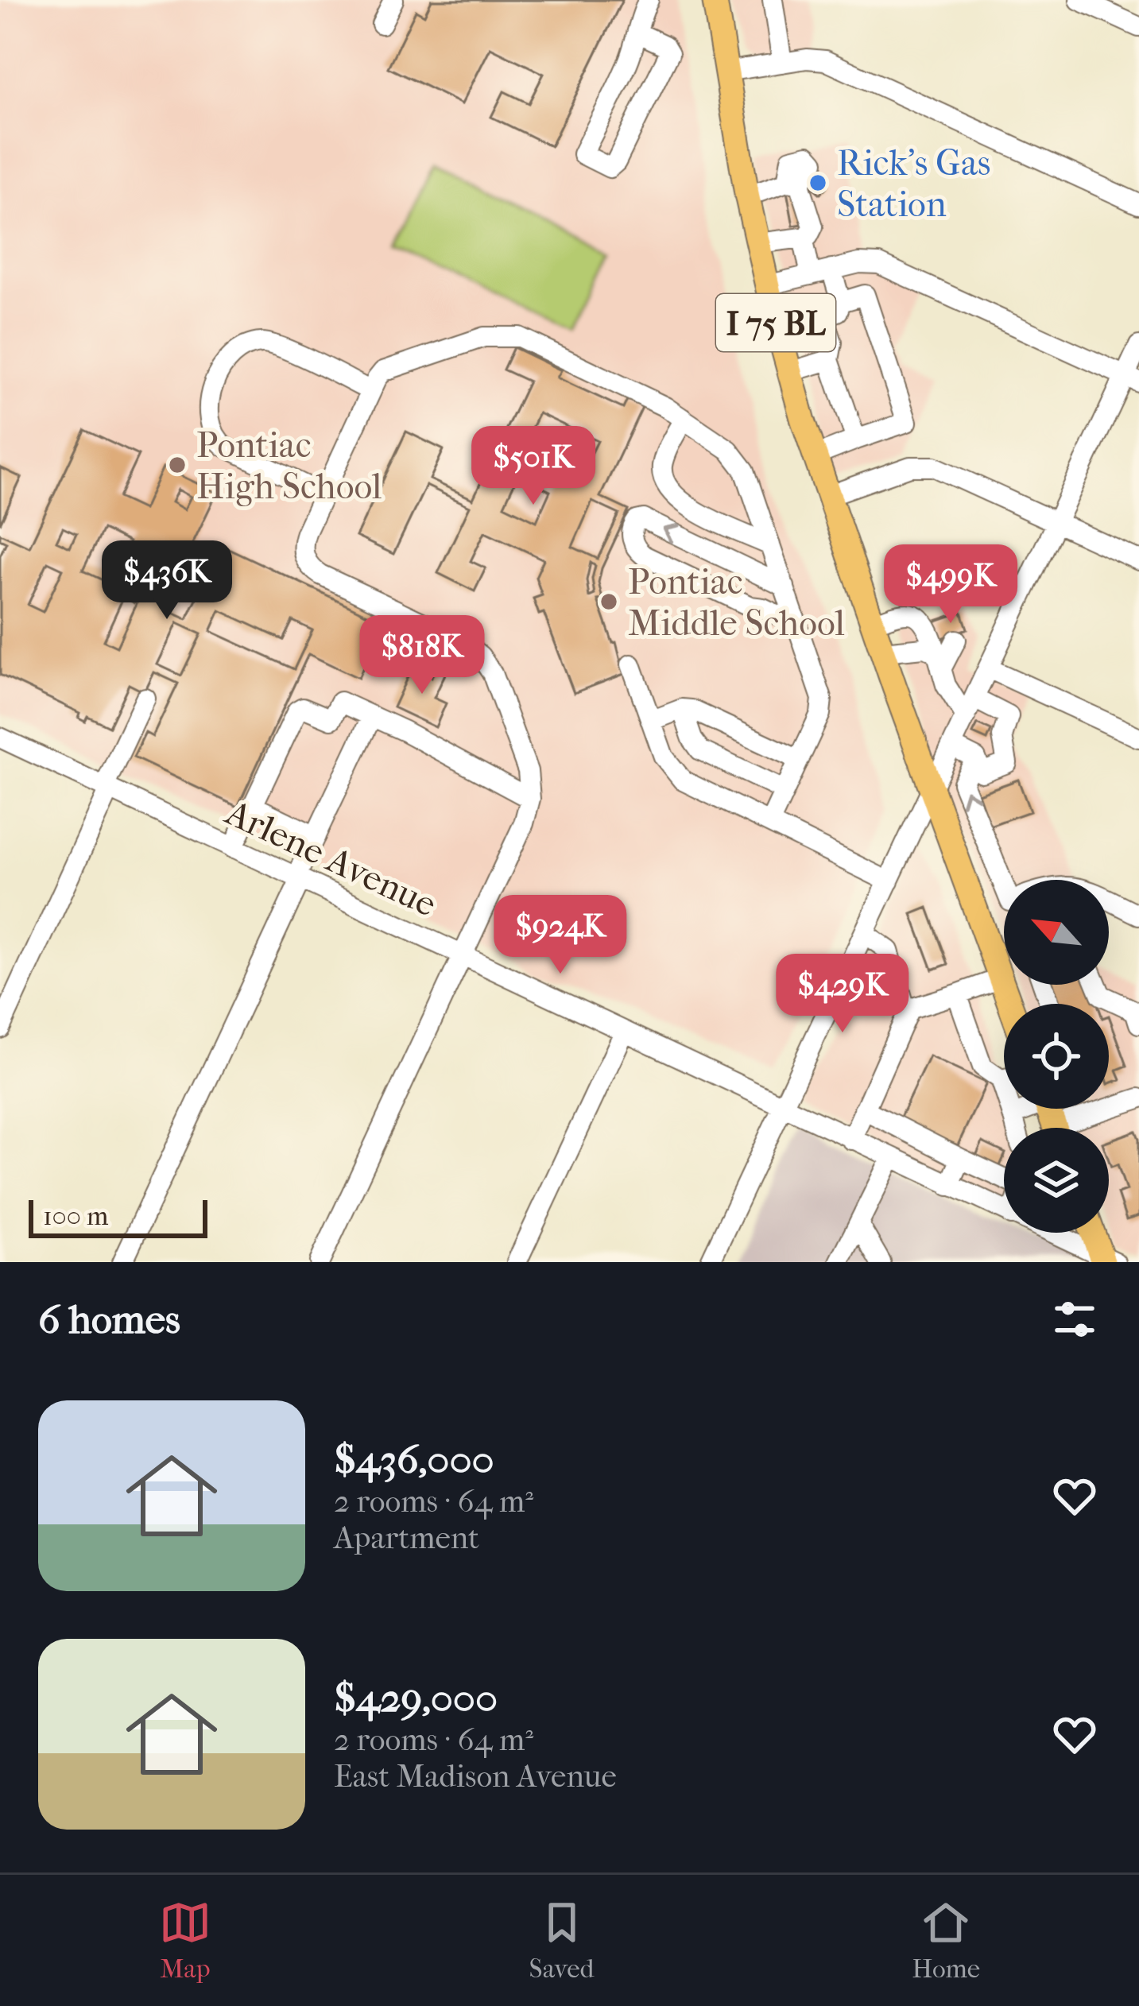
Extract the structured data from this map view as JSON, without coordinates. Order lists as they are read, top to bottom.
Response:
{
  "streets": {
    "main road": ["I 75 BL"],
    "street": ["Arlene Avenue"]
  },
  "places": ["Rick's Gas Station", "Pontiac High School", "Pontiac Middle School"],
  "scale_bar": "100 m",
  "north": "top left",
  "page": {
    "price": [
      "$501K",
      "$436K",
      "$499K",
      "$818K",
      "$924K",
      "$429K"
    ],
    "scale": "100 m",
    "heading": "6 homes",
    "list": [
      {
        "name": "$436,000",
        "note": "2 rooms · 64 m² · Apartment"
      },
      {
        "name": "$429,000",
        "note": "2 rooms · 64 m² · East Madison Avenue"
      }
    ],
    "tabs": ["Map", "Saved", "Home"]
  }
}
